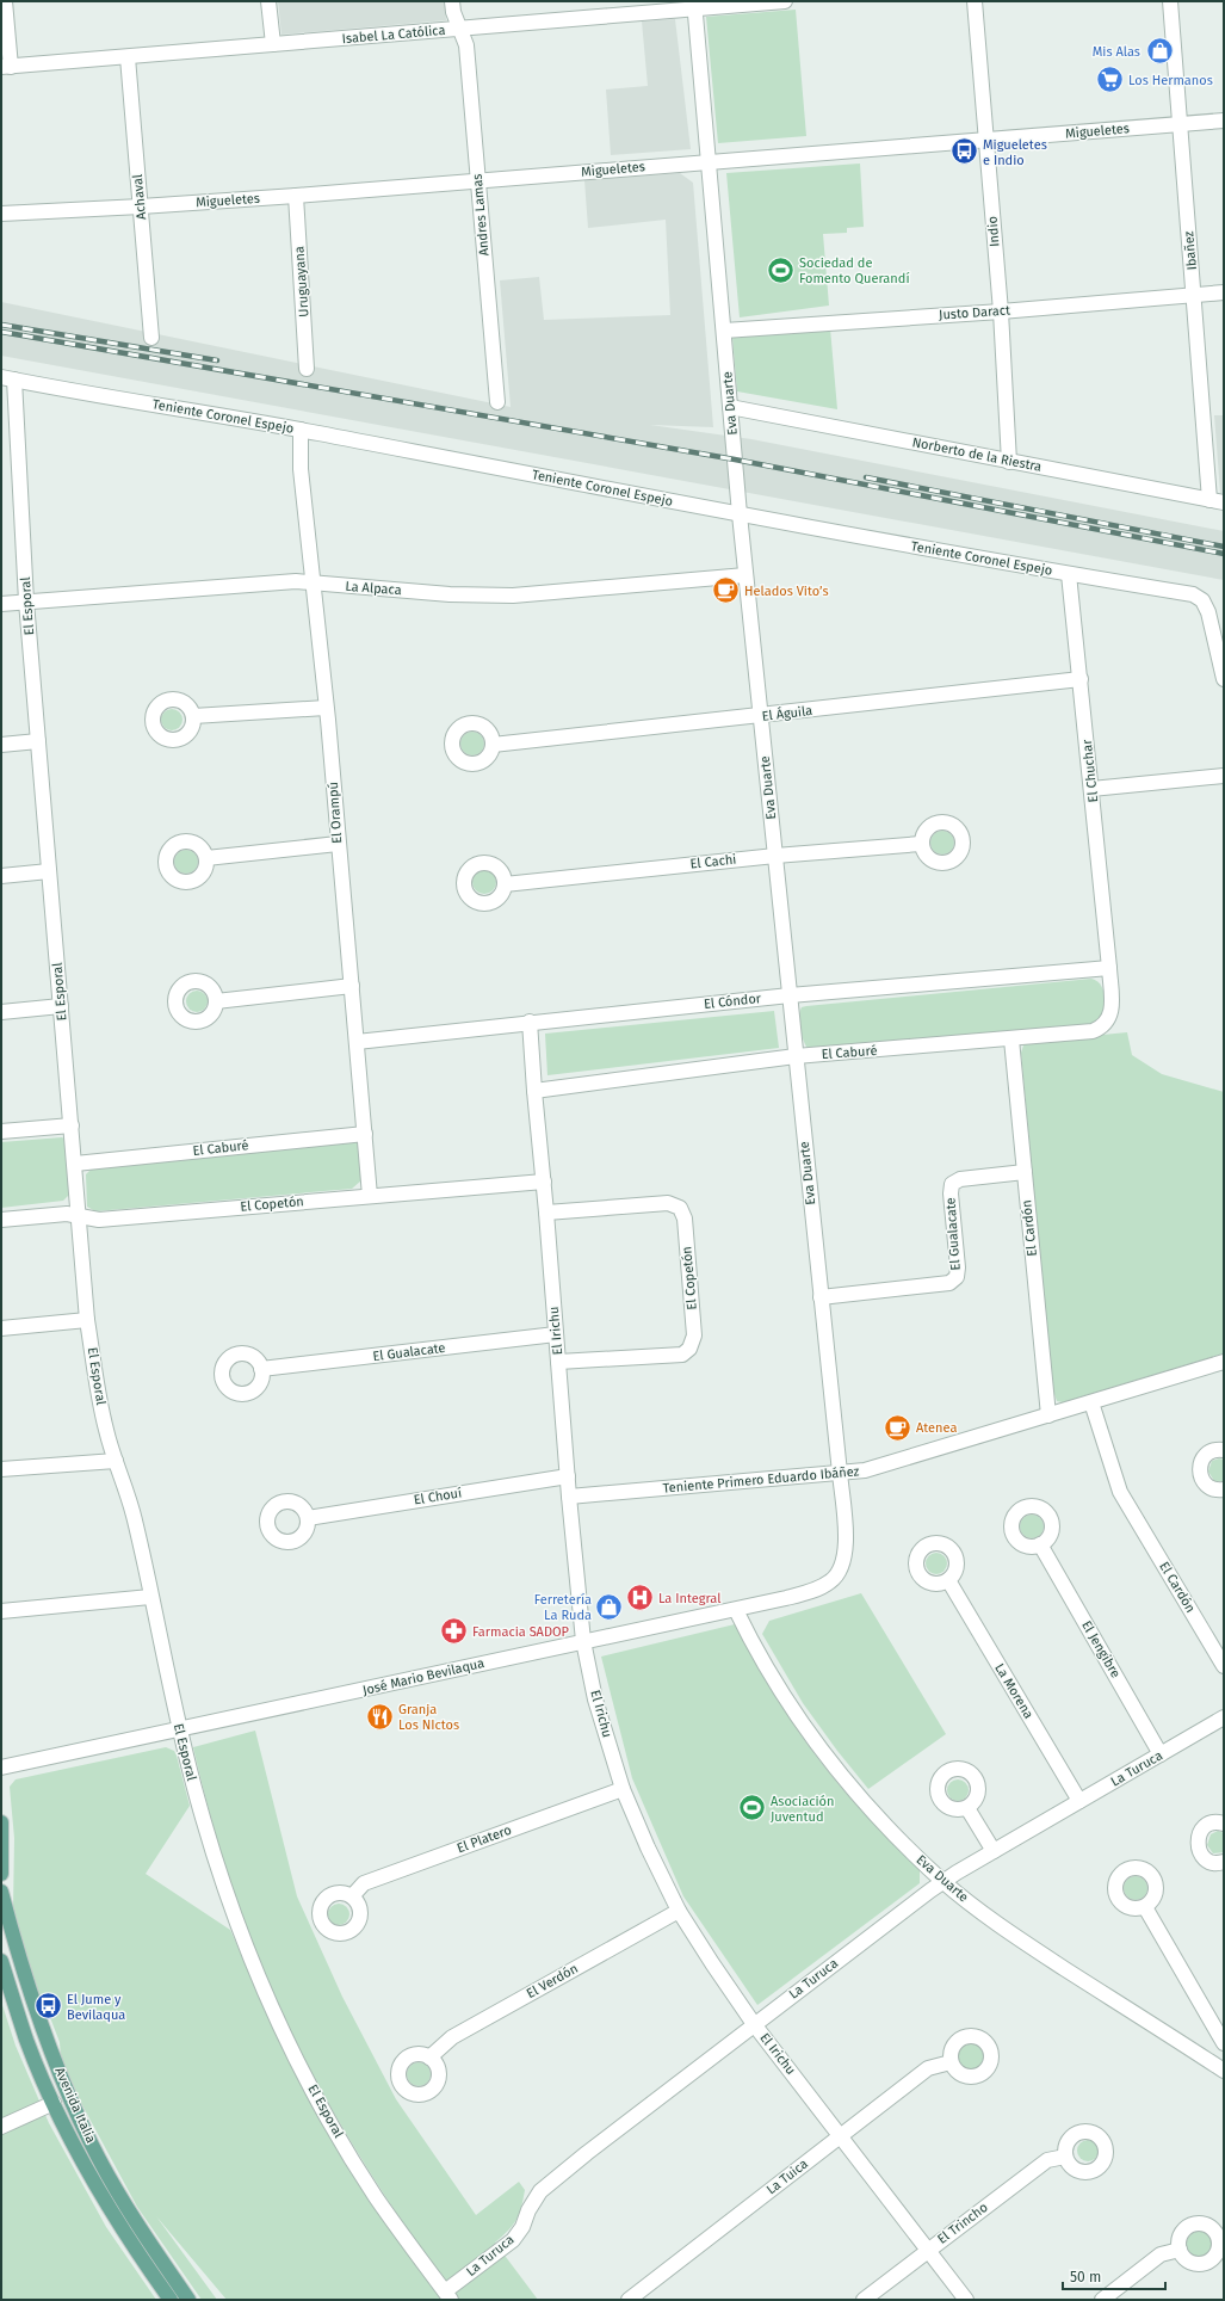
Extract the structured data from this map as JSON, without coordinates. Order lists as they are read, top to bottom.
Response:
{
  "streets": {
    "main road": ["Avenida Italia"],
    "street": [
      "Isabel La Católica",
      "Migueletes",
      "Achaval",
      "Andres Lamas",
      "Indio",
      "Ibañez",
      "Uruguayana",
      "Justo Daract",
      "Eva Duarte",
      "Teniente Coronel Espejo",
      "Norberto de la Riestra",
      "La Alpaca",
      "El Esporal",
      "El Águila",
      "El Chuchar",
      "El Orampú",
      "El Cachi",
      "El Cóndor",
      "El Caburé",
      "El Copetón",
      "El Cardón",
      "El Gualacate",
      "El Irichu",
      "Teniente Primero Eduardo Ibáñez",
      "El Chouí",
      "El Jengibre",
      "José Mario Bevilaqua",
      "La Morena",
      "La Turuca",
      "El Platero",
      "El Verdón",
      "La Tuica",
      "El Trincho"
    ]
  },
  "crossings": [
    ["Isabel La Católica", "Achaval"],
    ["Isabel La Católica", "Andres Lamas"],
    ["Isabel La Católica", "Eva Duarte"],
    ["Migueletes", "Achaval"],
    ["Migueletes", "Andres Lamas"],
    ["Migueletes", "Indio"],
    ["Migueletes", "Ibañez"],
    ["Migueletes", "Uruguayana"],
    ["Migueletes", "Eva Duarte"],
    ["Indio", "Justo Daract"],
    ["Indio", "Norberto de la Riestra"],
    ["Ibañez", "Justo Daract"],
    ["Ibañez", "Norberto de la Riestra"],
    ["Justo Daract", "Eva Duarte"],
    ["Eva Duarte", "Teniente Coronel Espejo"],
    ["Eva Duarte", "Norberto de la Riestra"],
    ["Eva Duarte", "La Alpaca"],
    ["Eva Duarte", "El Águila"],
    ["Eva Duarte", "El Cachi"],
    ["Eva Duarte", "El Cóndor"],
    ["Eva Duarte", "El Caburé"],
    ["Eva Duarte", "El Gualacate"],
    ["Eva Duarte", "Teniente Primero Eduardo Ibáñez"],
    ["Eva Duarte", "José Mario Bevilaqua"],
    ["Eva Duarte", "La Turuca"],
    ["Teniente Coronel Espejo", "El Esporal"],
    ["Teniente Coronel Espejo", "El Chuchar"],
    ["Teniente Coronel Espejo", "El Orampú"],
    ["La Alpaca", "El Esporal"],
    ["La Alpaca", "El Orampú"],
    ["El Esporal", "El Caburé"],
    ["El Esporal", "El Copetón"],
    ["El Esporal", "José Mario Bevilaqua"],
    ["El Esporal", "La Turuca"],
    ["El Águila", "El Chuchar"],
    ["El Chuchar", "El Cóndor"],
    ["El Chuchar", "El Caburé"],
    ["El Orampú", "El Cóndor"],
    ["El Orampú", "El Caburé"],
    ["El Orampú", "El Copetón"],
    ["El Cóndor", "El Caburé"],
    ["El Cóndor", "El Irichu"],
    ["El Caburé", "El Cardón"],
    ["El Caburé", "El Irichu"],
    ["El Copetón", "El Irichu"],
    ["El Cardón", "El Gualacate"],
    ["El Cardón", "Teniente Primero Eduardo Ibáñez"],
    ["El Gualacate", "El Irichu"],
    ["El Irichu", "Teniente Primero Eduardo Ibáñez"],
    ["El Irichu", "El Chouí"],
    ["El Irichu", "José Mario Bevilaqua"],
    ["El Irichu", "La Turuca"],
    ["El Irichu", "El Platero"],
    ["El Irichu", "El Verdón"],
    ["El Irichu", "La Tuica"],
    ["El Irichu", "El Trincho"],
    ["El Jengibre", "La Turuca"],
    ["La Morena", "La Turuca"]
  ],
  "places": {
    "shop": ["Mis Alas", "Ferretería La Ruda"],
    "supermarket": ["Los Hermanos"],
    "bus stop": ["Migueletes e Indio", "El Jume y Bevilaqua"],
    "sports": ["Sociedad de Fomento Querandí", "Asociación Juventud"],
    "cafe": ["Helados Vito’s", "Atenea"],
    "hospital": ["La Integral"],
    "pharmacy": ["Farmacia SADOP"],
    "restaurant": ["Granja Los NIctos"]
  },
  "scale_bar": "50 m"
}
